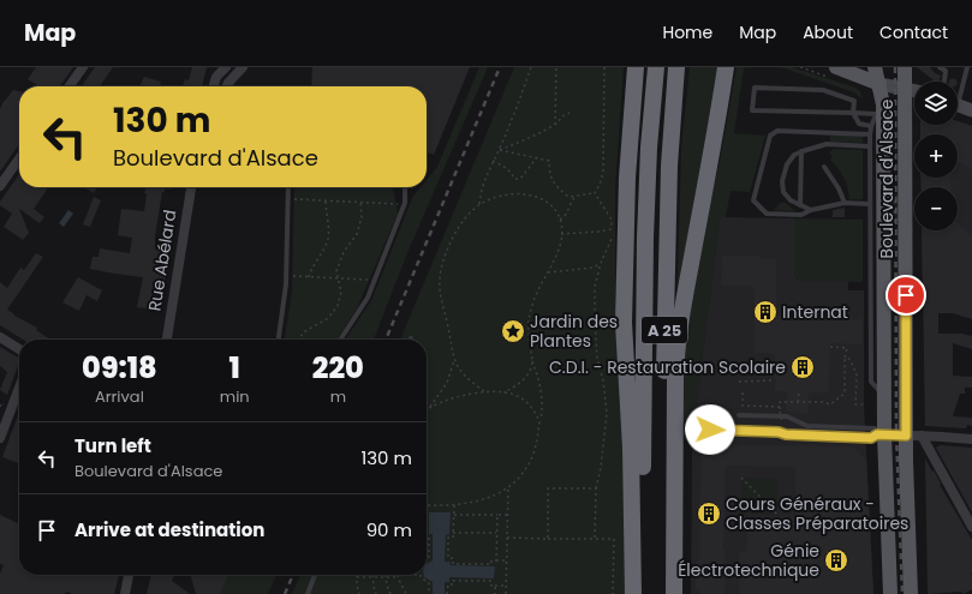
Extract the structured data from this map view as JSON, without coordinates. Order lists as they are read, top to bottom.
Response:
{
  "streets": {
    "highway": ["A 25"],
    "main road": ["Boulevard d'Alsace"],
    "street": ["Rue Abélard"]
  },
  "places": {
    "building": [
      "Internat",
      "C.D.I. - Restauration Scolaire",
      "Cours Généraux - Classes Préparatoires",
      "Génie Électrotechnique"
    ],
    "place": ["Jardin des Plantes"]
  },
  "page": {
    "header": "Map",
    "nav": [
      "Home",
      "Map",
      "About",
      "Contact"
    ],
    "map_buttons": ["+", "−"],
    "turn": ["130 m", "Boulevard d'Alsace"],
    "eta": [
      "09:18",
      "Arrival",
      "1",
      "min",
      "220",
      "m"
    ],
    "list": [
      {
        "name": "Turn left",
        "note": "Boulevard d'Alsace",
        "value": "130 m"
      },
      {
        "name": "Arrive at destination",
        "value": "90 m"
      }
    ]
  }
}
